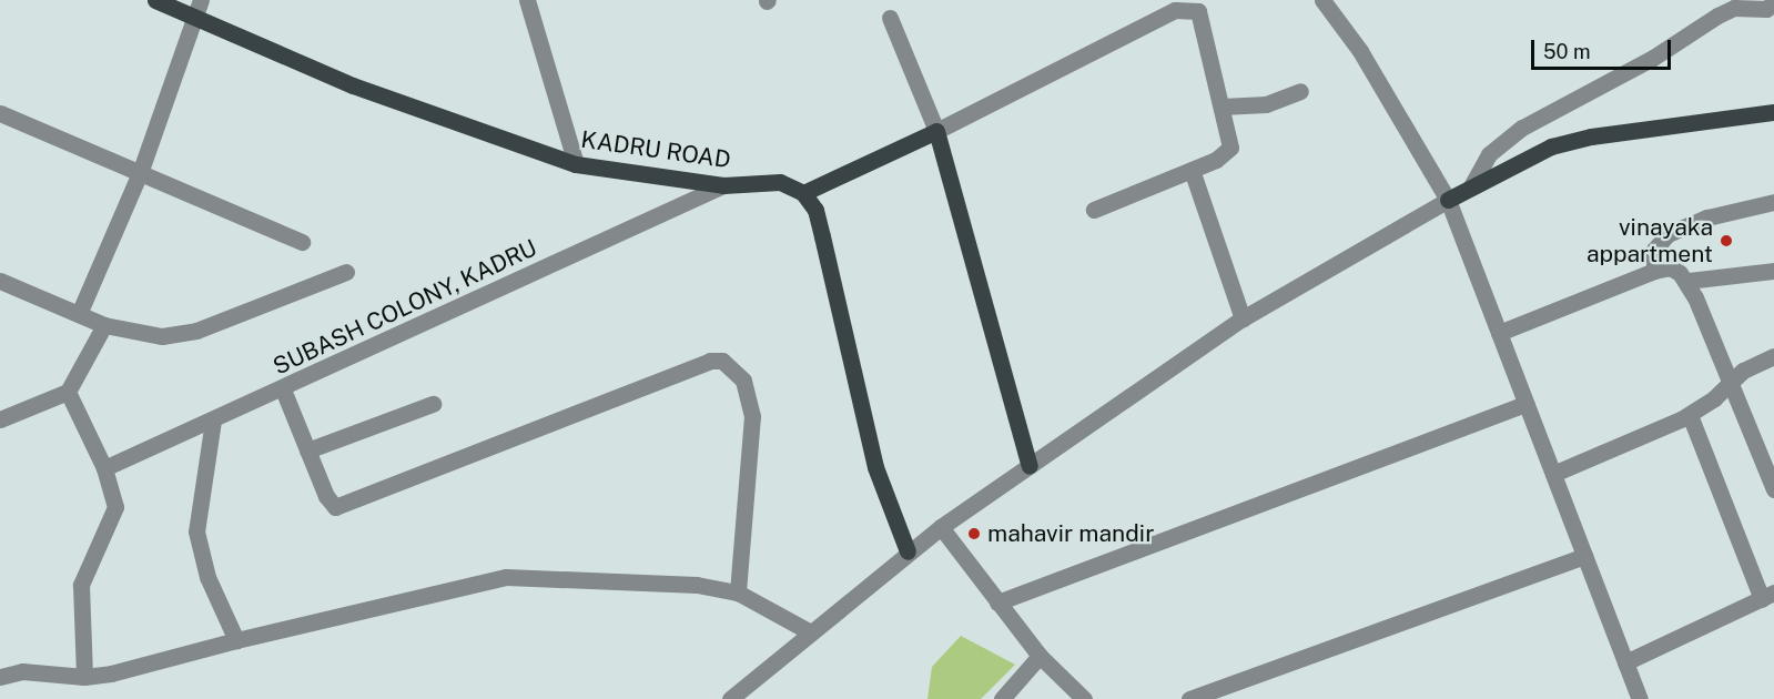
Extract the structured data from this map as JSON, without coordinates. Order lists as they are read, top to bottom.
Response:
{
  "streets": {
    "main road": ["KADRU ROAD"],
    "street": ["SUBASH COLONY, KADRU"]
  },
  "crossings": [
    ["KADRU ROAD", "SUBASH COLONY, KADRU"]
  ],
  "places": ["vinayaka appartment", "mahavir mandir"],
  "scale_bar": "50 m"
}
